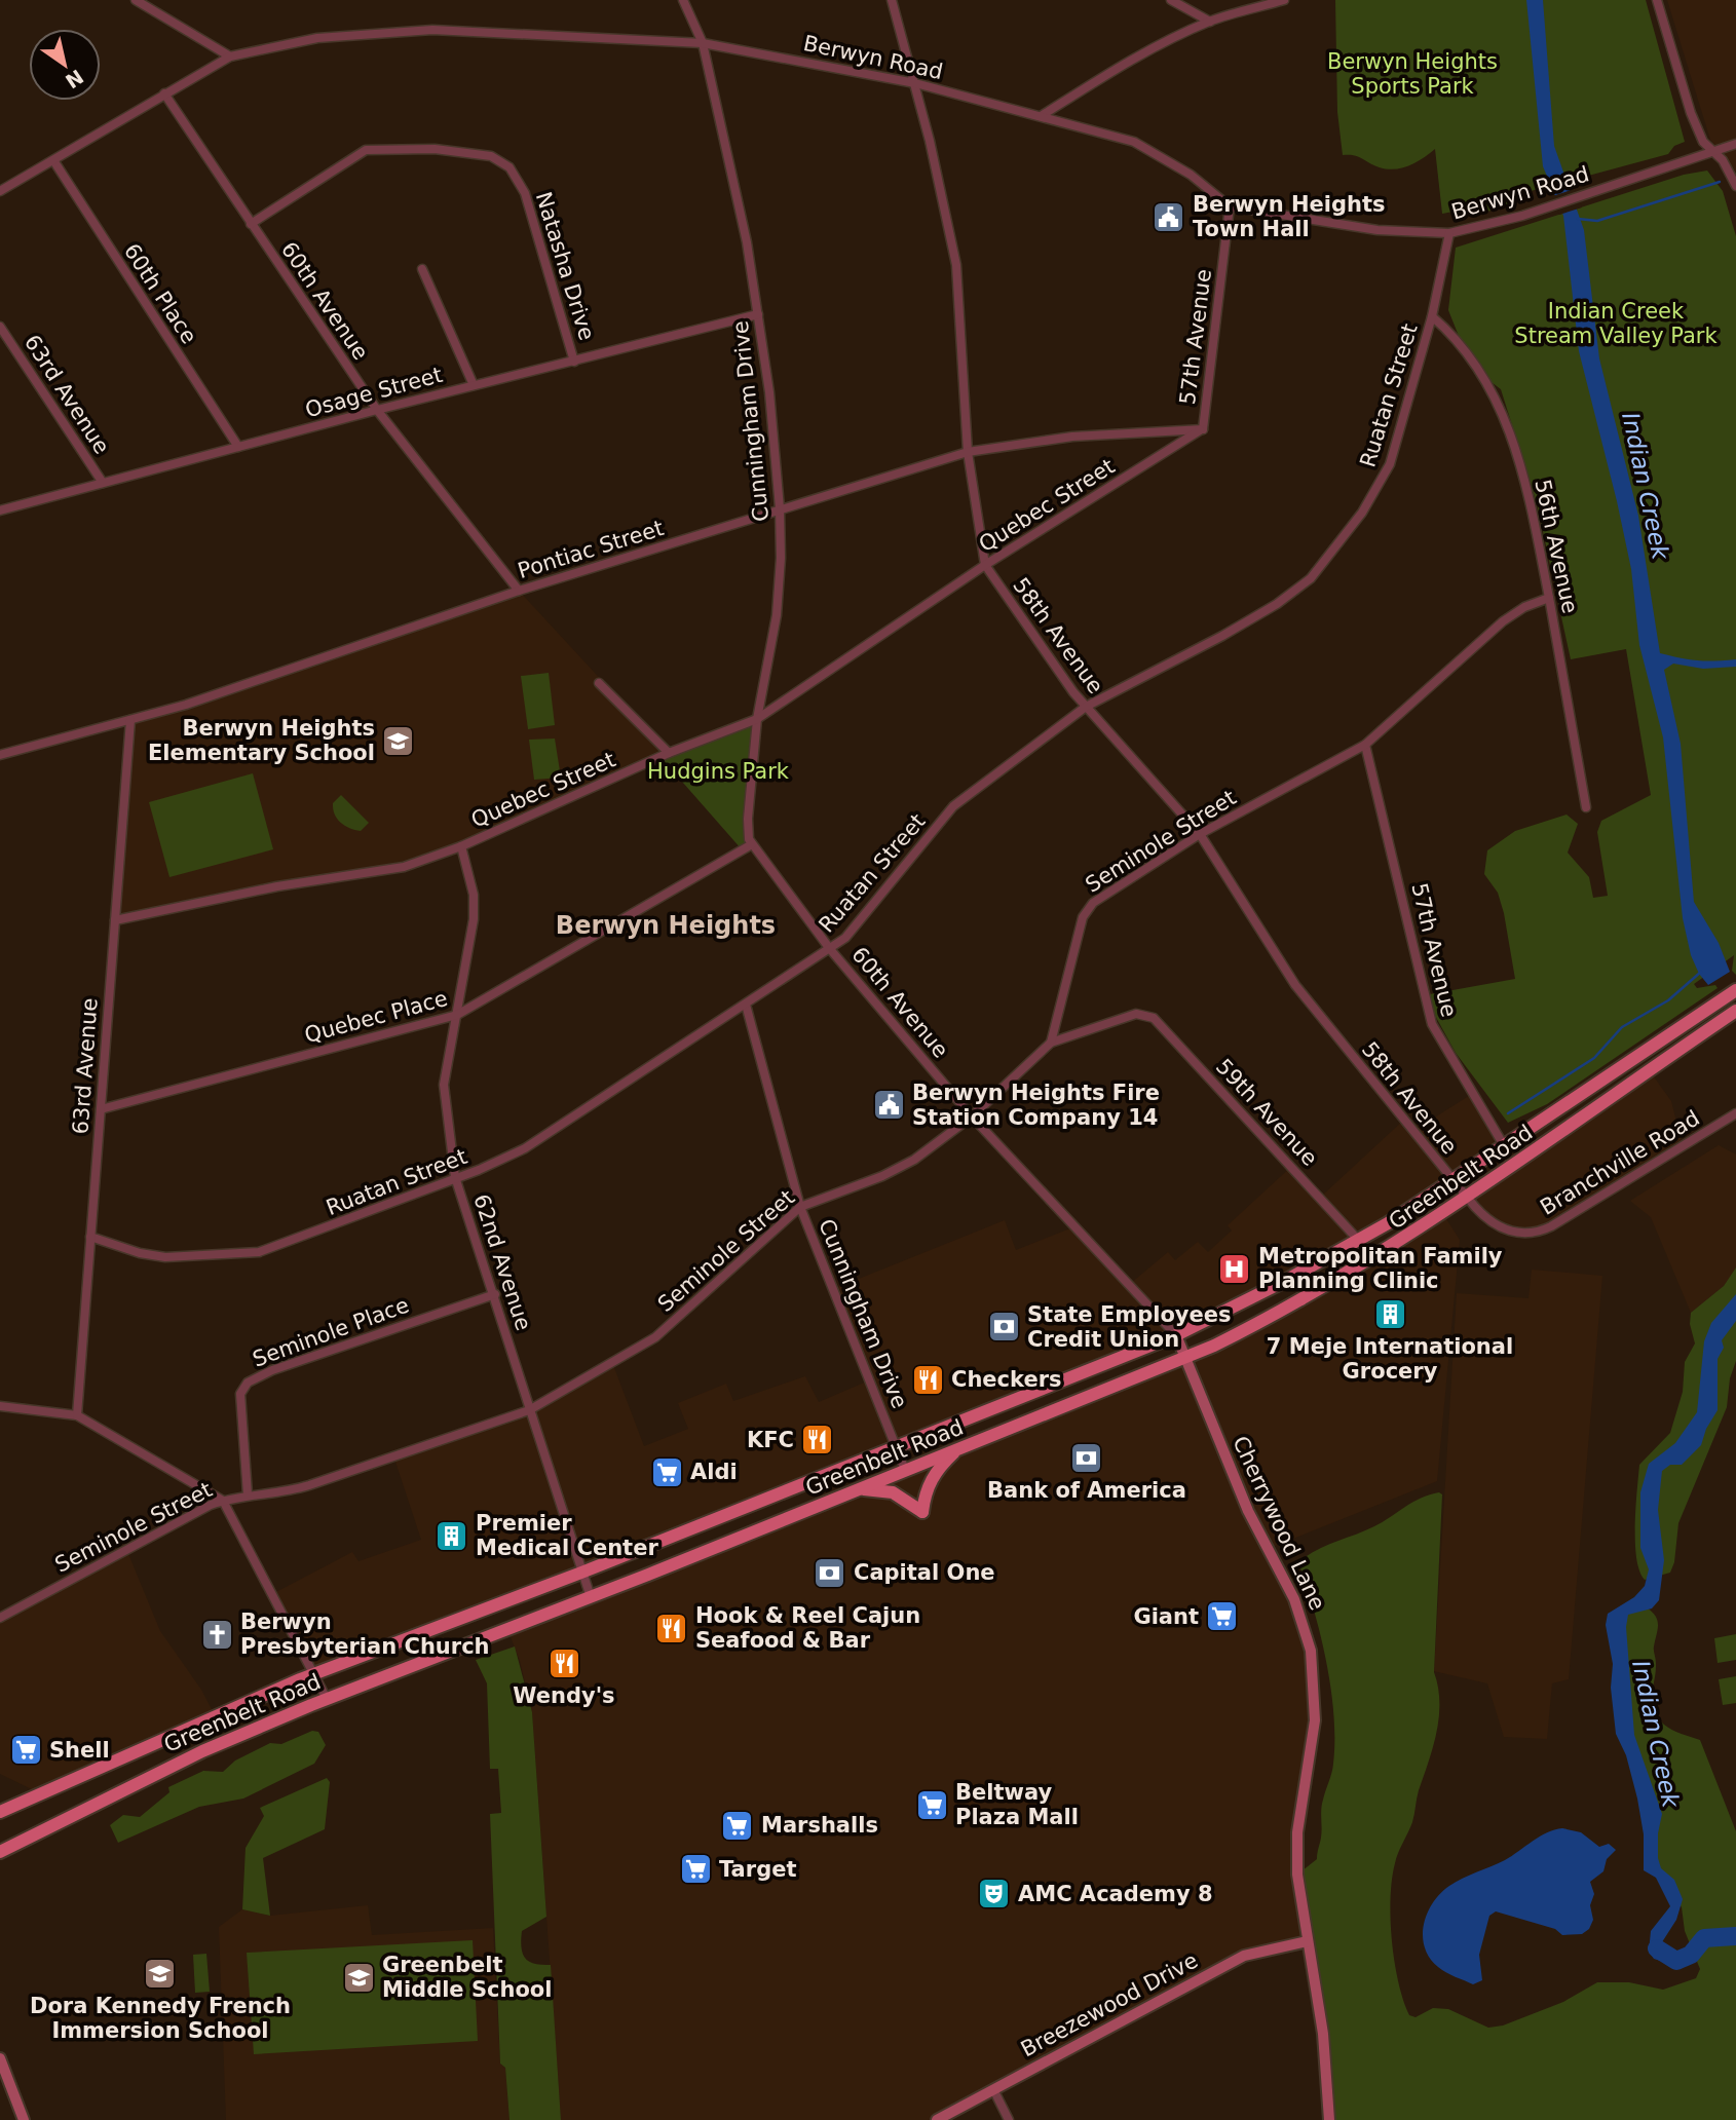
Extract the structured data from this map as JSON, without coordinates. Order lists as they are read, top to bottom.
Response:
{
  "streets": {
    "main road": ["Greenbelt Road"],
    "street": [
      "Berwyn Road",
      "Natasha Drive",
      "60th Place",
      "60th Avenue",
      "57th Avenue",
      "Osage Street",
      "63rd Avenue",
      "Ruatan Street",
      "Cunningham Drive",
      "Quebec Street",
      "56th Avenue",
      "Pontiac Street",
      "58th Avenue",
      "Seminole Street",
      "Quebec Place",
      "59th Avenue",
      "Branchville Road",
      "62nd Avenue",
      "Seminole Place",
      "Cherrywood Lane",
      "Breezewood Drive"
    ]
  },
  "crossings": [
    ["Berwyn Road", "60th Place"],
    ["Berwyn Road", "60th Avenue"],
    ["Berwyn Road", "57th Avenue"],
    ["Berwyn Road", "Ruatan Street"],
    ["Berwyn Road", "Cunningham Drive"],
    ["Berwyn Road", "58th Avenue"],
    ["Natasha Drive", "60th Avenue"],
    ["Natasha Drive", "Osage Street"],
    ["60th Place", "Osage Street"],
    ["60th Avenue", "Osage Street"],
    ["60th Avenue", "Ruatan Street"],
    ["60th Avenue", "Cunningham Drive"],
    ["60th Avenue", "Pontiac Street"],
    ["60th Avenue", "Seminole Street"],
    ["60th Avenue", "Quebec Place"],
    ["60th Avenue", "Greenbelt Road"],
    ["60th Avenue", "Cherrywood Lane"],
    ["57th Avenue", "Quebec Street"],
    ["57th Avenue", "Pontiac Street"],
    ["57th Avenue", "Seminole Street"],
    ["57th Avenue", "Greenbelt Road"],
    ["Osage Street", "63rd Avenue"],
    ["Osage Street", "Cunningham Drive"],
    ["63rd Avenue", "Ruatan Street"],
    ["63rd Avenue", "Quebec Street"],
    ["63rd Avenue", "Pontiac Street"],
    ["63rd Avenue", "Quebec Place"],
    ["Ruatan Street", "Cunningham Drive"],
    ["Ruatan Street", "56th Avenue"],
    ["Ruatan Street", "58th Avenue"],
    ["Ruatan Street", "62nd Avenue"],
    ["Cunningham Drive", "Quebec Street"],
    ["Cunningham Drive", "Pontiac Street"],
    ["Cunningham Drive", "Seminole Street"],
    ["Cunningham Drive", "Quebec Place"],
    ["Cunningham Drive", "Greenbelt Road"],
    ["Quebec Street", "Pontiac Street"],
    ["Quebec Street", "58th Avenue"],
    ["Quebec Street", "62nd Avenue"],
    ["56th Avenue", "Seminole Street"],
    ["Pontiac Street", "58th Avenue"],
    ["58th Avenue", "Seminole Street"],
    ["58th Avenue", "Branchville Road"],
    ["58th Avenue", "Greenbelt Road"],
    ["Seminole Street", "59th Avenue"],
    ["Seminole Street", "62nd Avenue"],
    ["Seminole Street", "Seminole Place"],
    ["Quebec Place", "62nd Avenue"],
    ["59th Avenue", "Greenbelt Road"],
    ["Branchville Road", "Greenbelt Road"],
    ["Greenbelt Road", "62nd Avenue"],
    ["Greenbelt Road", "Cherrywood Lane"],
    ["62nd Avenue", "Seminole Place"],
    ["Cherrywood Lane", "Breezewood Drive"]
  ],
  "districts": ["Berwyn Heights"],
  "water": ["Indian Creek"],
  "parks": ["Berwyn Heights Sports Park", "Indian Creek Stream Valley Park", "Hudgins Park"],
  "places": {
    "public building": ["Berwyn Heights Town Hall", "Berwyn Heights Fire Station Company 14"],
    "school or university": ["Berwyn Heights Elementary School", "Dora Kennedy French Immersion School", "Greenbelt Middle School"],
    "hospital": ["Metropolitan Family Planning Clinic"],
    "building": ["7 Meje International Grocery", "Premier Medical Center"],
    "bank": ["State Employees Credit Union", "Bank of America", "Capital One"],
    "restaurant": [
      "Checkers",
      "KFC",
      "Hook & Reel Cajun Seafood & Bar",
      "Wendy's"
    ],
    "supermarket": [
      "Aldi",
      "Giant",
      "Shell",
      "Beltway Plaza Mall",
      "Marshalls",
      "Target"
    ],
    "church": ["Berwyn Presbyterian Church"],
    "theatre": ["AMC Academy 8"]
  },
  "north": "bottom right"
}
